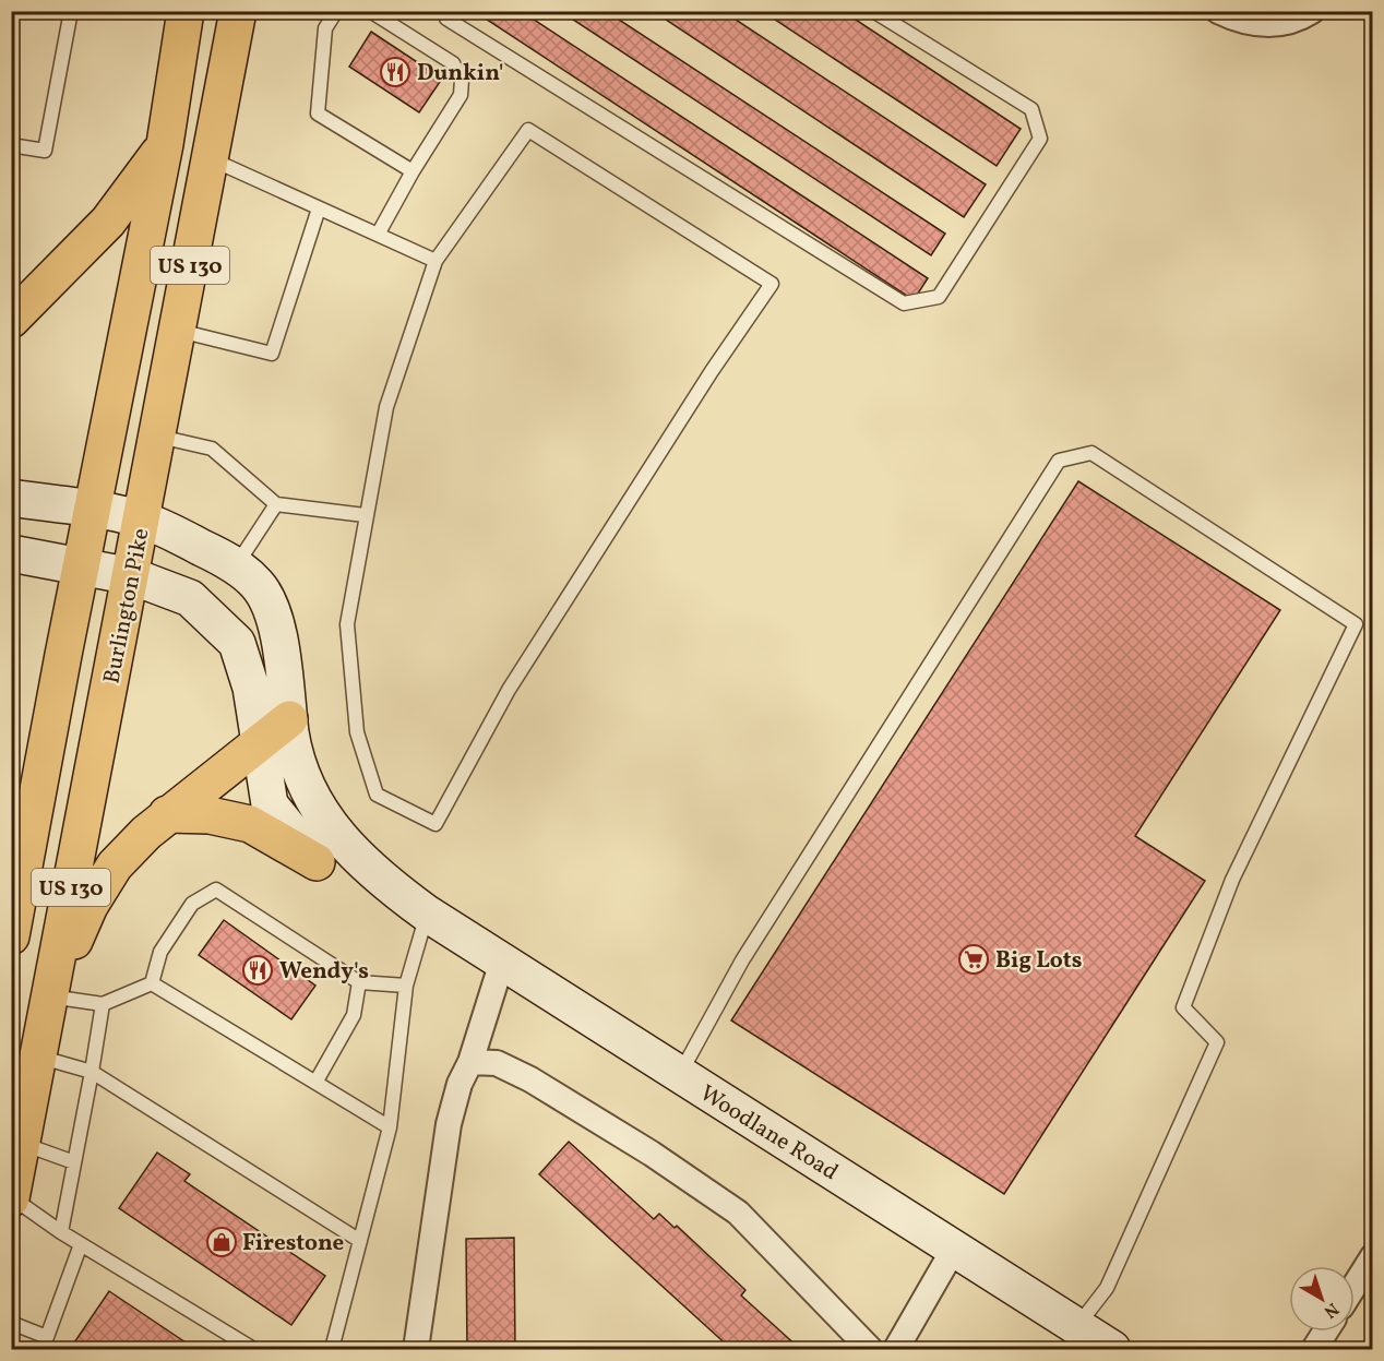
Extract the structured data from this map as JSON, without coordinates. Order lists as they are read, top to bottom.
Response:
{
  "streets": {
    "highway": ["US 130", "Burlington Pike"],
    "street": ["Woodlane Road"]
  },
  "crossings": [
    ["US 130", "Woodlane Road"],
    ["Burlington Pike", "Woodlane Road"]
  ],
  "places": {
    "restaurant": ["Dunkin'", "Wendy's"],
    "supermarket": ["Big Lots"],
    "shop": ["Firestone"]
  },
  "north": "bottom right"
}
